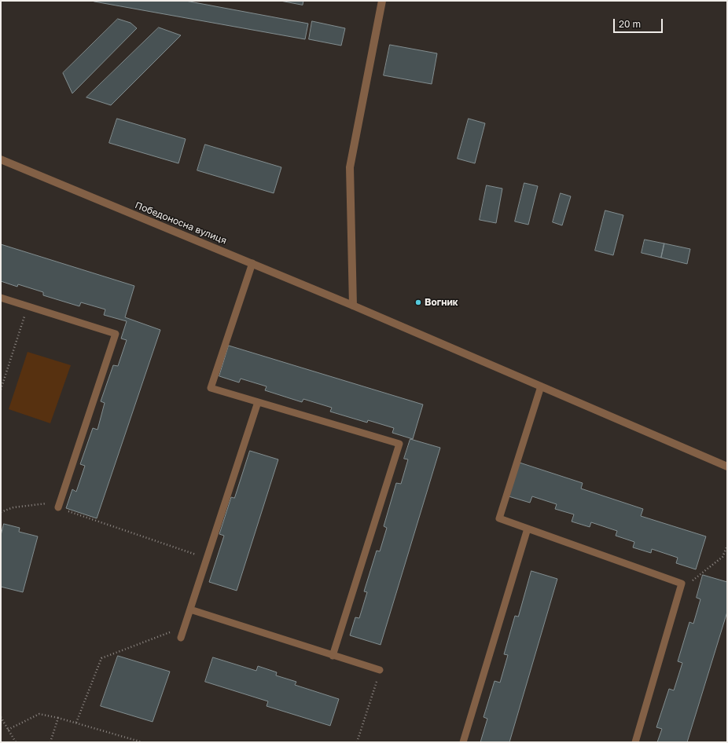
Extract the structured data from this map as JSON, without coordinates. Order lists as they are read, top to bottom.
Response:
{
  "streets": {
    "street": ["Победоносна вулиця"]
  },
  "places": ["Вогник"],
  "scale_bar": "20 m"
}
